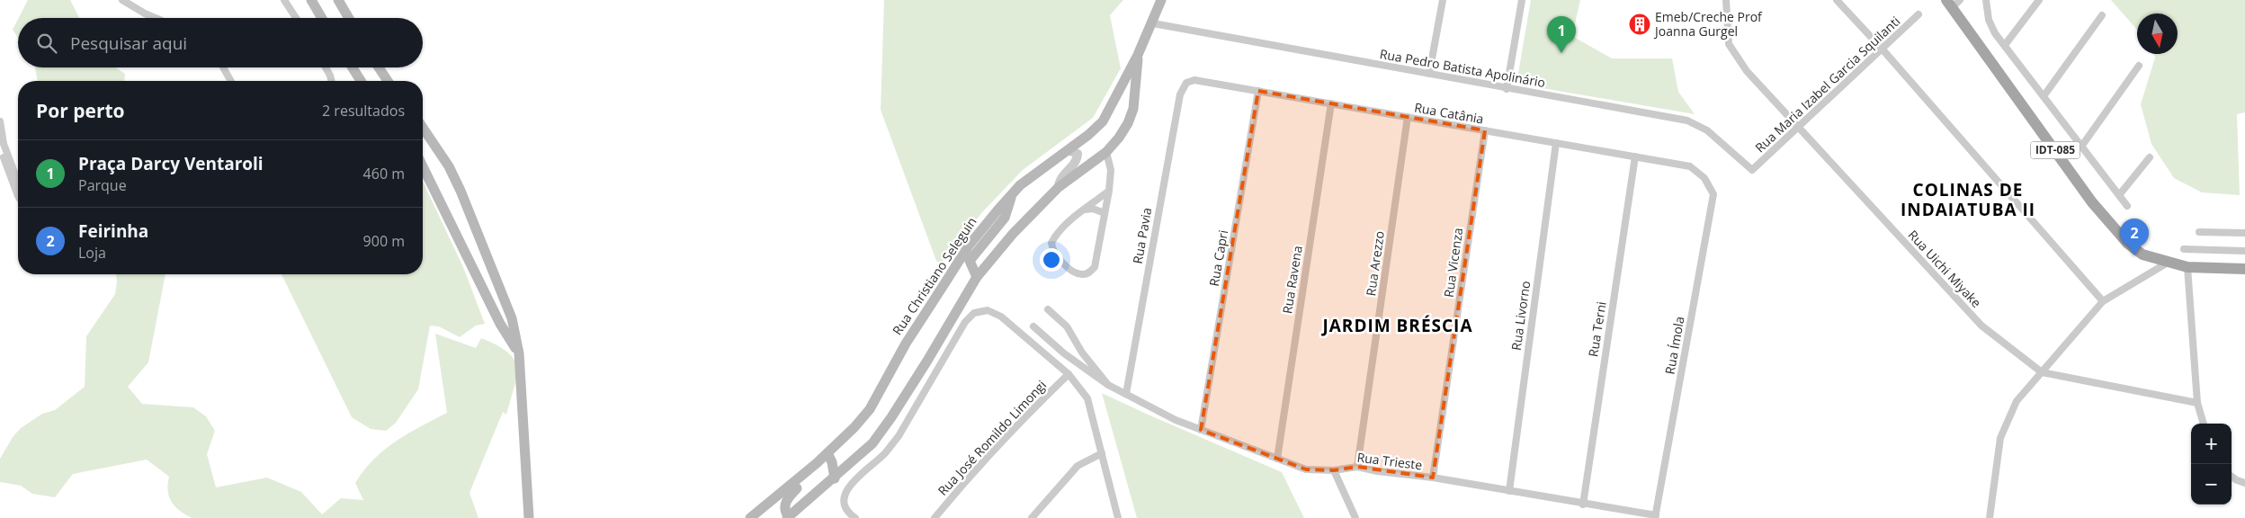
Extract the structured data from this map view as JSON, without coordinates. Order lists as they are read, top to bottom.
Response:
{
  "streets": {
    "main road": ["IDT-085", "Rua Christiano Seleguin"],
    "street": [
      "Rua Pedro Batista Apolinário",
      "Rua Maria Izabel Garcia Squilanti",
      "Rua Catânia",
      "Rua Pavia",
      "Rua Capri",
      "Rua Vicenza",
      "Rua Arezzo",
      "Rua Uichi Miyake",
      "Rua Ravena",
      "Rua Livorno",
      "Rua Terni",
      "Rua Ímola",
      "Rua José Romildo Limongi",
      "Rua Trieste"
    ]
  },
  "crossings": [
    ["Rua Pedro Batista Apolinário", "Rua Maria Izabel Garcia Squilanti"],
    ["Rua Pedro Batista Apolinário", "Rua Christiano Seleguin"],
    ["Rua Maria Izabel Garcia Squilanti", "Rua Uichi Miyake"],
    ["Rua Catânia", "Rua Pavia"],
    ["Rua Catânia", "Rua Capri"],
    ["Rua Catânia", "Rua Vicenza"],
    ["Rua Catânia", "Rua Arezzo"],
    ["Rua Catânia", "Rua Ravena"],
    ["Rua Catânia", "Rua Livorno"],
    ["Rua Catânia", "Rua Terni"],
    ["Rua Catânia", "Rua Ímola"],
    ["Rua Pavia", "Rua Trieste"],
    ["Rua Capri", "Rua Trieste"],
    ["Rua Vicenza", "Rua Trieste"],
    ["Rua Arezzo", "Rua Trieste"],
    ["Rua Ravena", "Rua Trieste"],
    ["Rua Livorno", "Rua Trieste"],
    ["Rua Terni", "Rua Trieste"],
    ["Rua Ímola", "Rua Trieste"]
  ],
  "districts": ["COLINAS DE INDAIATUBA II", "JARDIM BRÉSCIA"],
  "places": {
    "building": ["Emeb/Creche Prof Joanna Gurgel"]
  },
  "north": "bottom",
  "page": {
    "pins": ["1", "2"],
    "search": "Pesquisar aqui",
    "heading": ["Por perto", "2 resultados"],
    "list": [
      {
        "mark": "1",
        "name": "Praça Darcy Ventaroli",
        "note": "Parque",
        "value": "460 m"
      },
      {
        "mark": "2",
        "name": "Feirinha",
        "note": "Loja",
        "value": "900 m"
      }
    ],
    "map_buttons": ["+", "−"]
  }
}
